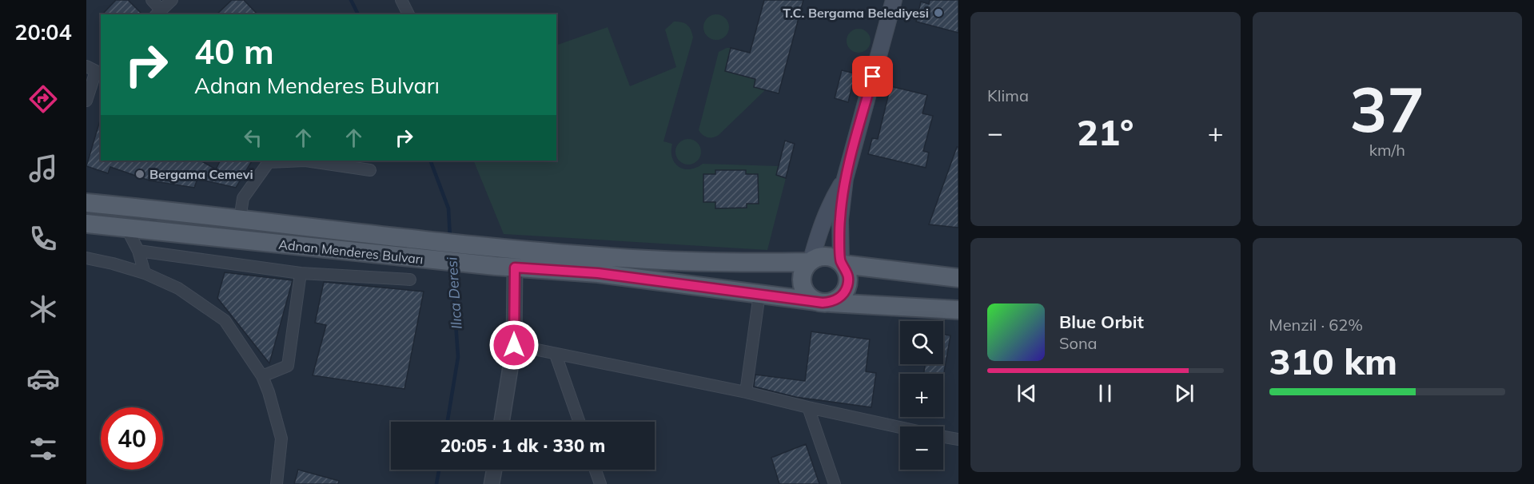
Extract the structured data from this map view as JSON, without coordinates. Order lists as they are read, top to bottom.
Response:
{
  "streets": {
    "main road": ["Adnan Menderes Bulvarı"]
  },
  "water": ["Ilıca Deresi"],
  "places": ["T.C. Bergama Belediyesi", "Bergama Cemevi"],
  "page": {
    "tabs": "20:04",
    "tile": [
      "Klima",
      ["37", "km/h"],
      ["Menzil · 62%", "310 km"]
    ],
    "turn": ["40 m", "Adnan Menderes Bulvarı"],
    "heat": ["−", "21°", "+"],
    "song": ["Blue Orbit", "Sona"],
    "map_buttons": ["+", "−"],
    "limit": "40",
    "trip": "20:05 · 1 dk · 330 m"
  }
}
